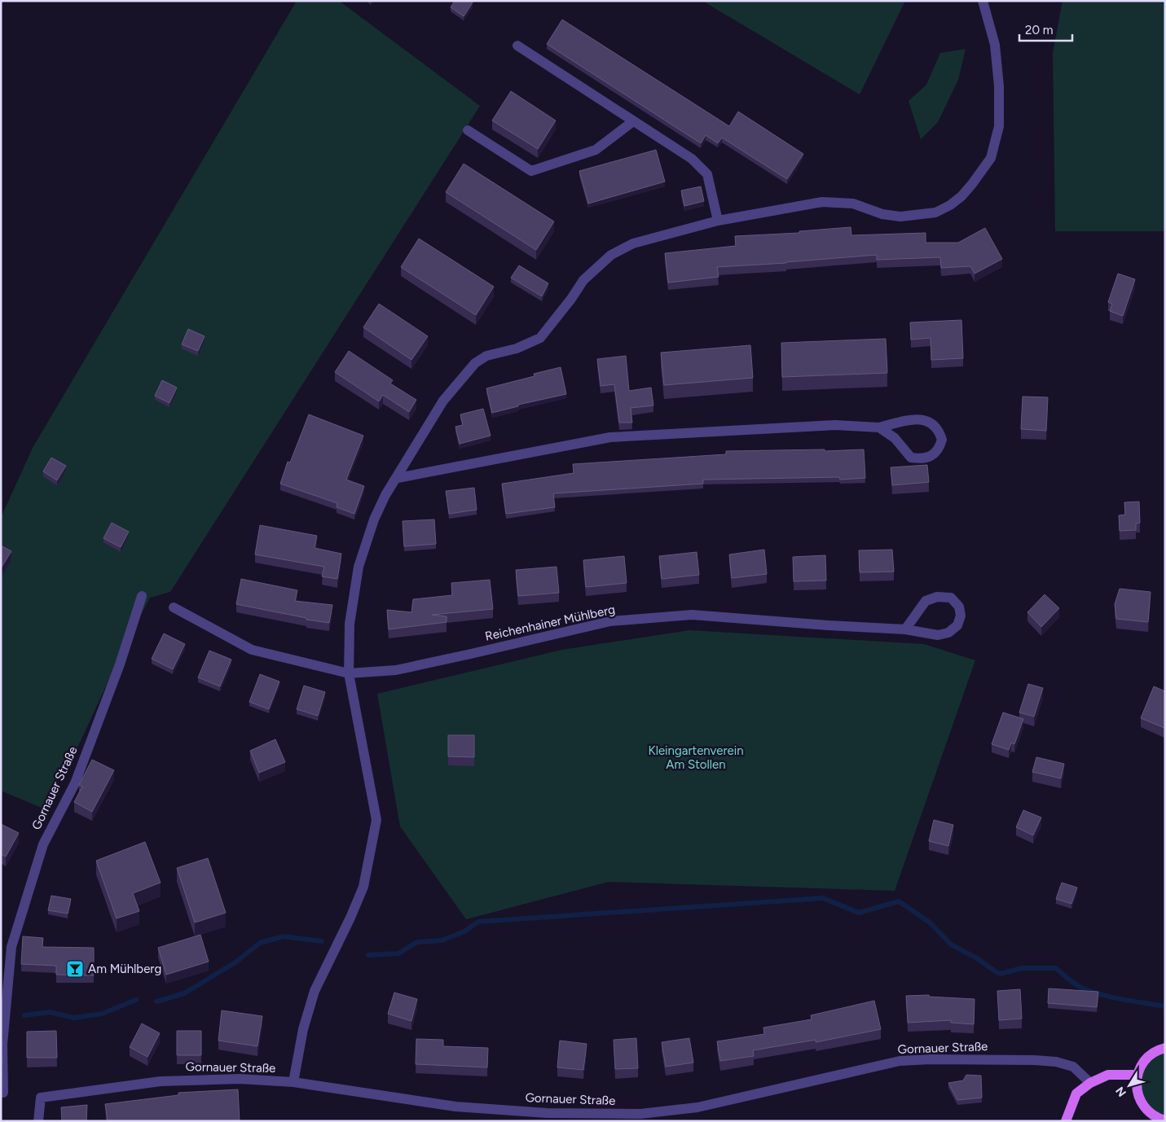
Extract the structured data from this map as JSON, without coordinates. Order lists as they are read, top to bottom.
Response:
{
  "streets": {
    "street": ["Reichenhainer Mühlberg", "Gornauer Straße"]
  },
  "parks": ["Kleingartenverein Am Stollen"],
  "places": {
    "bar": ["Am Mühlberg"]
  },
  "scale_bar": "20 m",
  "north": "bottom left"
}
